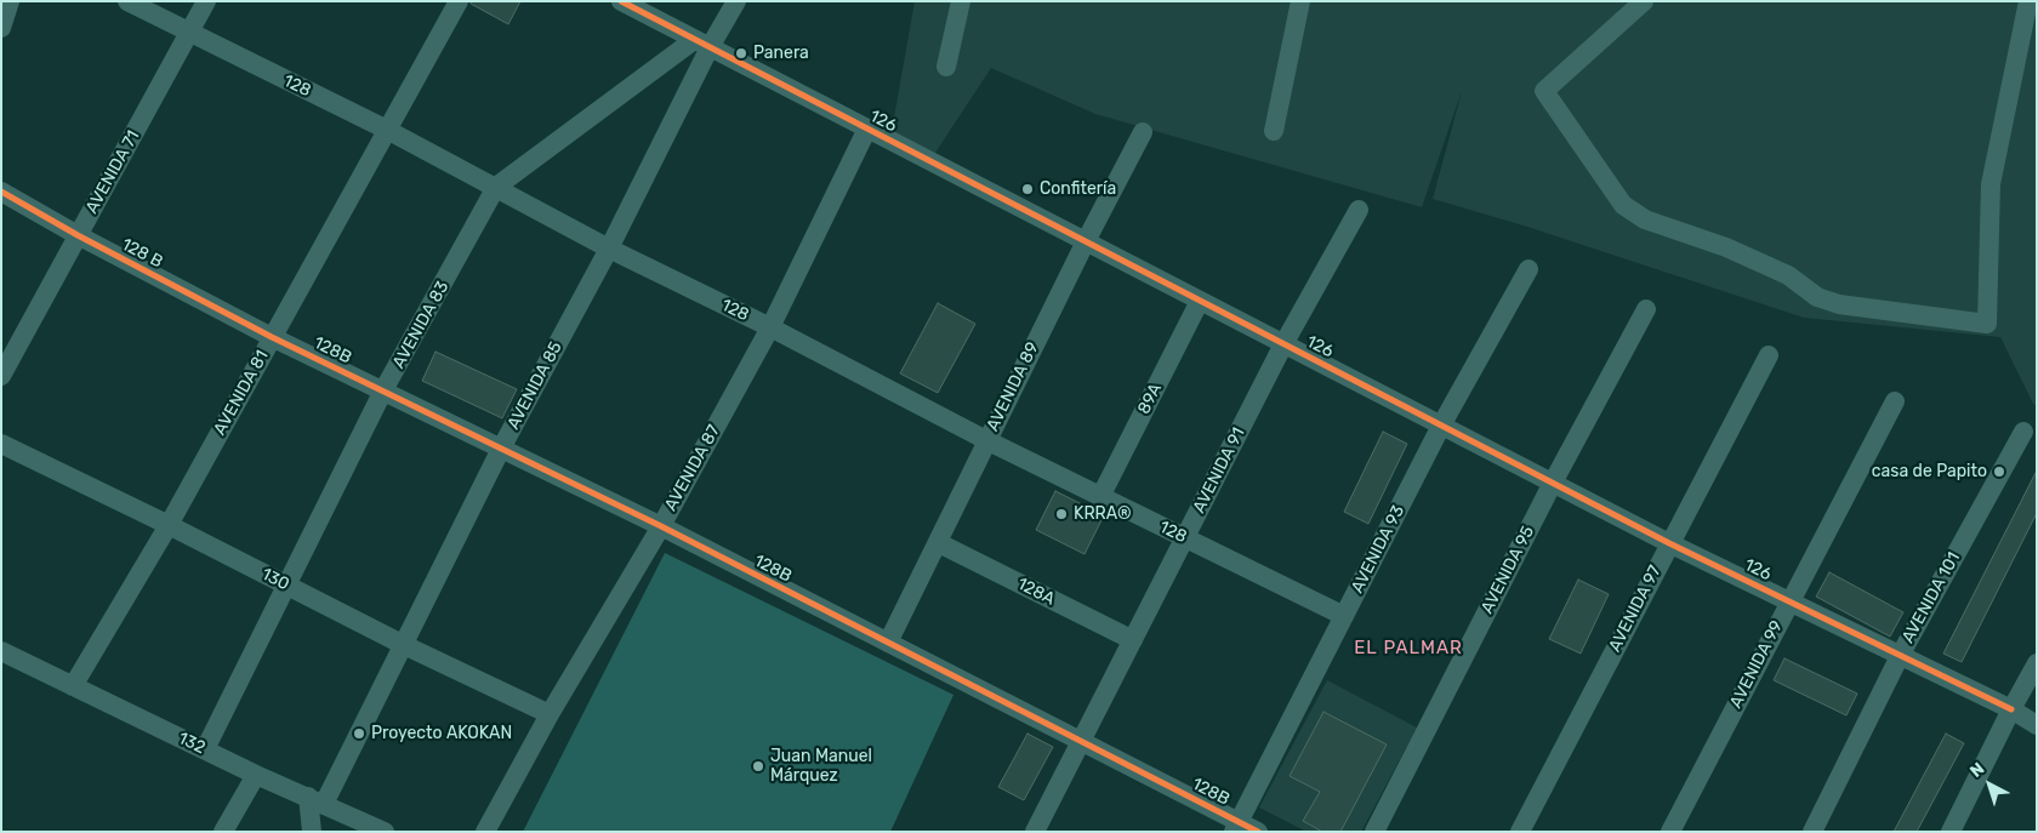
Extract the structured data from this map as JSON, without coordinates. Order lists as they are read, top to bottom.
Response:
{
  "streets": {
    "street": [
      "128",
      "126",
      "AVENIDA 71",
      "128 B",
      "AVENIDA 83",
      "128B",
      "AVENIDA 85",
      "AVENIDA 89",
      "AVENIDA 81",
      "89A",
      "AVENIDA 87",
      "AVENIDA 91",
      "AVENIDA 93",
      "AVENIDA 95",
      "130",
      "128A",
      "AVENIDA 101",
      "AVENIDA 97",
      "AVENIDA 99",
      "132"
    ]
  },
  "crossings": [
    ["128", "AVENIDA 71"],
    ["128", "AVENIDA 83"],
    ["128", "AVENIDA 85"],
    ["128", "AVENIDA 89"],
    ["128", "AVENIDA 81"],
    ["128", "89A"],
    ["128", "AVENIDA 87"],
    ["128", "AVENIDA 91"],
    ["128", "AVENIDA 93"],
    ["126", "AVENIDA 83"],
    ["126", "AVENIDA 85"],
    ["126", "AVENIDA 89"],
    ["126", "89A"],
    ["126", "AVENIDA 87"],
    ["126", "AVENIDA 91"],
    ["126", "AVENIDA 93"],
    ["126", "AVENIDA 95"],
    ["126", "AVENIDA 101"],
    ["126", "AVENIDA 97"],
    ["126", "AVENIDA 99"],
    ["AVENIDA 71", "128 B"],
    ["128 B", "128B"],
    ["128 B", "AVENIDA 81"],
    ["AVENIDA 83", "128B"],
    ["AVENIDA 83", "AVENIDA 85"],
    ["AVENIDA 83", "130"],
    ["AVENIDA 83", "132"],
    ["128B", "AVENIDA 85"],
    ["128B", "AVENIDA 89"],
    ["128B", "AVENIDA 81"],
    ["128B", "AVENIDA 87"],
    ["128B", "AVENIDA 91"],
    ["128B", "AVENIDA 93"],
    ["AVENIDA 85", "130"],
    ["AVENIDA 85", "132"],
    ["AVENIDA 89", "128A"],
    ["AVENIDA 81", "130"],
    ["AVENIDA 81", "132"],
    ["AVENIDA 87", "130"],
    ["AVENIDA 91", "128A"]
  ],
  "districts": ["EL PALMAR"],
  "places": [
    "Panera",
    "Confitería",
    "casa de Papito",
    "KRRA®",
    "Proyecto AKOKAN",
    "Juan Manuel Márquez"
  ],
  "north": "top left"
}
